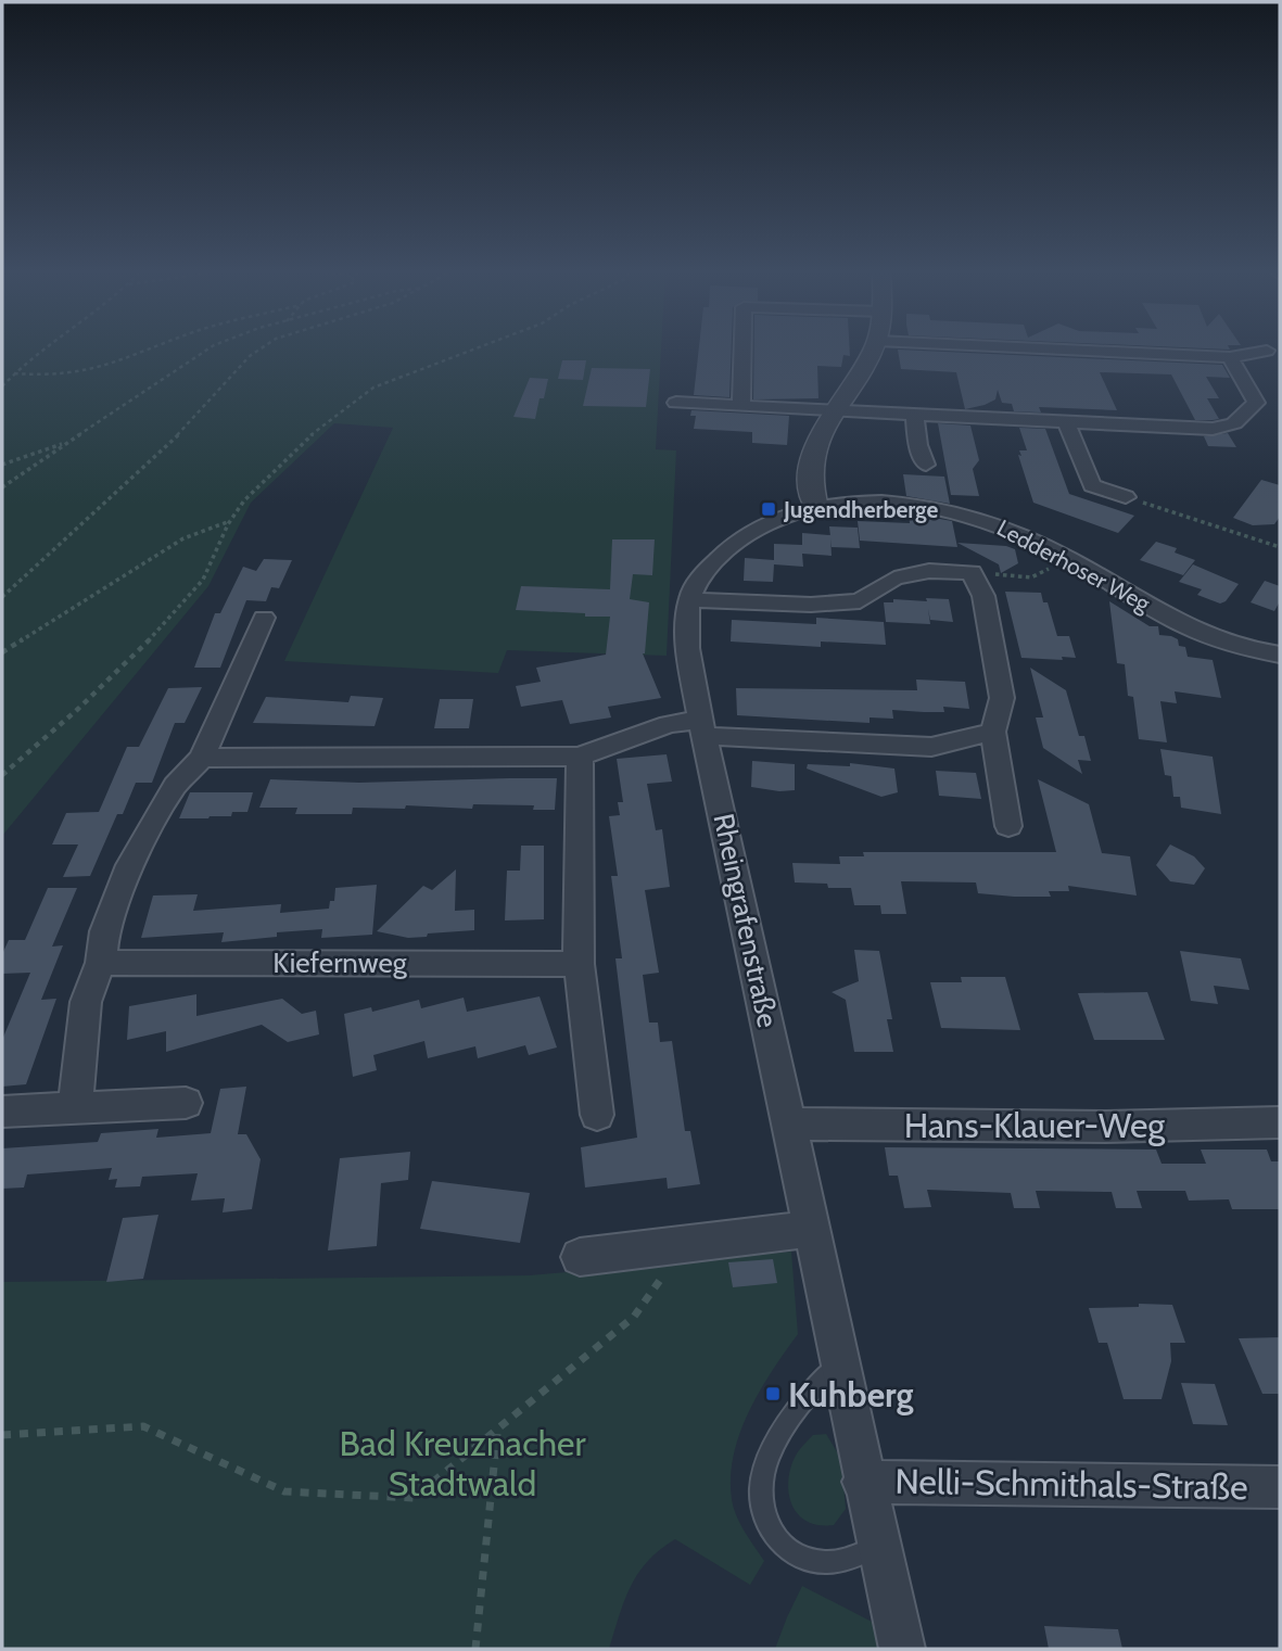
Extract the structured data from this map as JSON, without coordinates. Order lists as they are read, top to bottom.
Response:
{
  "streets": {
    "street": [
      "Ledderhoser Weg",
      "Rheingrafenstraße",
      "Kiefernweg",
      "Hans-Klauer-Weg",
      "Nelli-Schmithals-Straße"
    ]
  },
  "crossings": [
    ["Ledderhoser Weg", "Rheingrafenstraße"],
    ["Rheingrafenstraße", "Hans-Klauer-Weg"],
    ["Rheingrafenstraße", "Nelli-Schmithals-Straße"]
  ],
  "parks": ["Bad Kreuznacher Stadtwald"],
  "places": {
    "transit": ["Jugendherberge", "Kuhberg"]
  }
}
